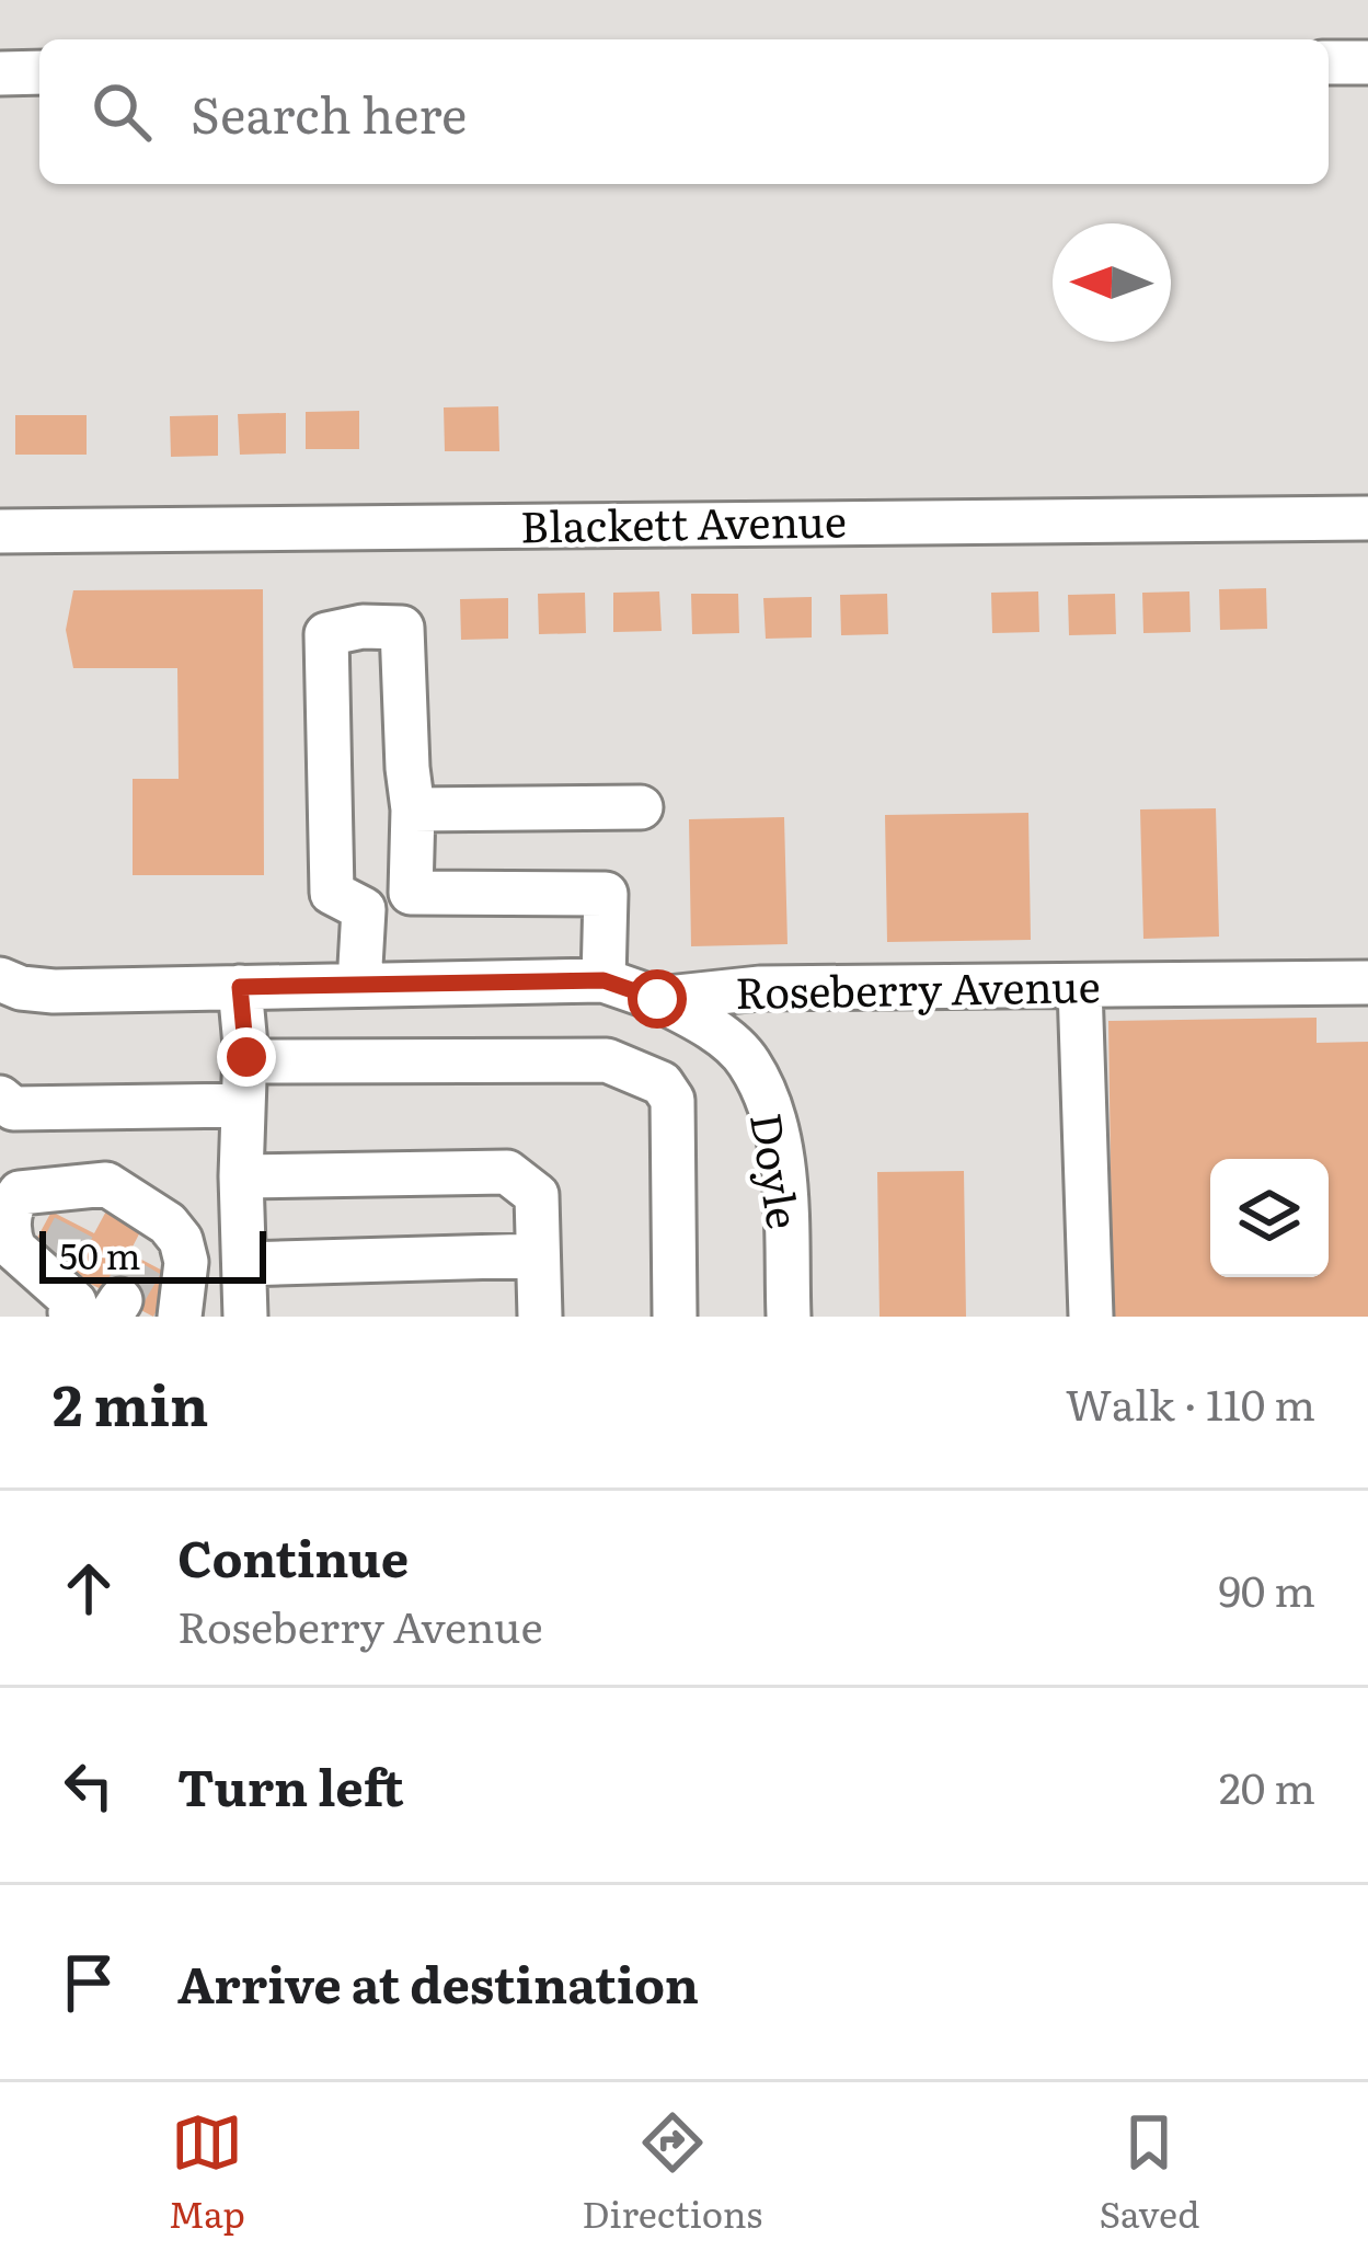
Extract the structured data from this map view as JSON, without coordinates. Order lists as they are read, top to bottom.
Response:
{
  "streets": {
    "street": ["Blackett Avenue", "Roseberry Avenue", "Doyle"]
  },
  "crossings": [
    ["Roseberry Avenue", "Doyle"]
  ],
  "scale_bar": "50 m",
  "north": "left",
  "page": {
    "search": "Search here",
    "scale": "50 m",
    "heading": ["2 min", "Walk · 110 m"],
    "list": [
      ["Continue", "Roseberry Avenue", "90 m"],
      ["Turn left", "20 m"],
      "Arrive at destination"
    ],
    "nav": ["Map", "Directions", "Saved"]
  }
}
